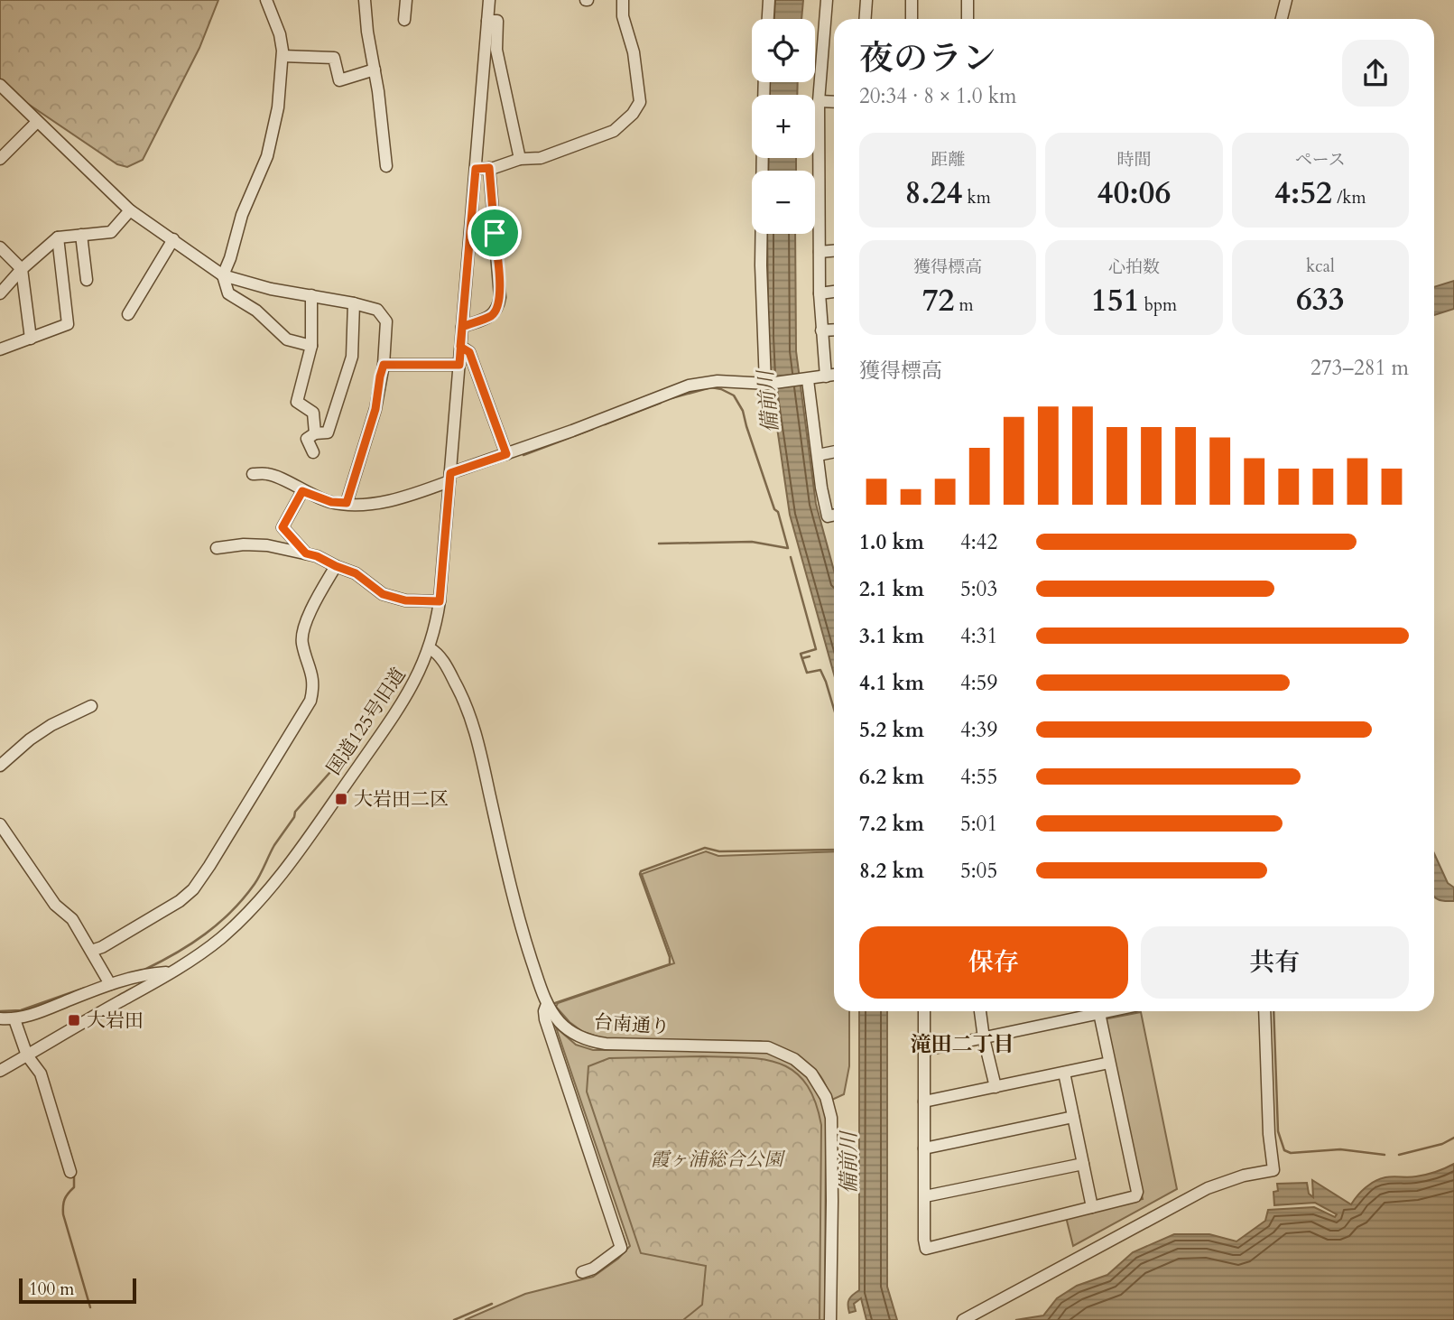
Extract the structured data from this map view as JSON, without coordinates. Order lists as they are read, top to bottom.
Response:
{
  "streets": {
    "street": ["国道125号旧道", "台南通り"]
  },
  "crossings": [
    ["国道125号旧道", "台南通り"]
  ],
  "districts": ["滝田二丁目"],
  "water": ["備前川"],
  "parks": ["霞ヶ浦総合公園"],
  "places": {
    "transit": ["大岩田二区", "大岩田"]
  },
  "scale_bar": "100 m",
  "page": {
    "map_buttons": ["+", "−"],
    "heading": ["夜のラン", "20:34 · 8 × 1.0 km"],
    "stats": [
      ["距離", "8.24 km"],
      ["時間", "40:06"],
      ["ペース", "4:52 /km"],
      ["獲得標高", "72 m"],
      ["心拍数", "151 bpm"],
      ["kcal", "633"]
    ],
    "chart": ["獲得標高", "273–281 m"],
    "list": [
      {
        "name": "1.0 km",
        "note": "4:42"
      },
      {
        "name": "2.1 km",
        "note": "5:03"
      },
      {
        "name": "3.1 km",
        "note": "4:31"
      },
      {
        "name": "4.1 km",
        "note": "4:59"
      },
      {
        "name": "5.2 km",
        "note": "4:39"
      },
      {
        "name": "6.2 km",
        "note": "4:55"
      },
      {
        "name": "7.2 km",
        "note": "5:01"
      },
      {
        "name": "8.2 km",
        "note": "5:05"
      }
    ],
    "buttons": ["保存", "共有"],
    "scale": "100 m"
  }
}
